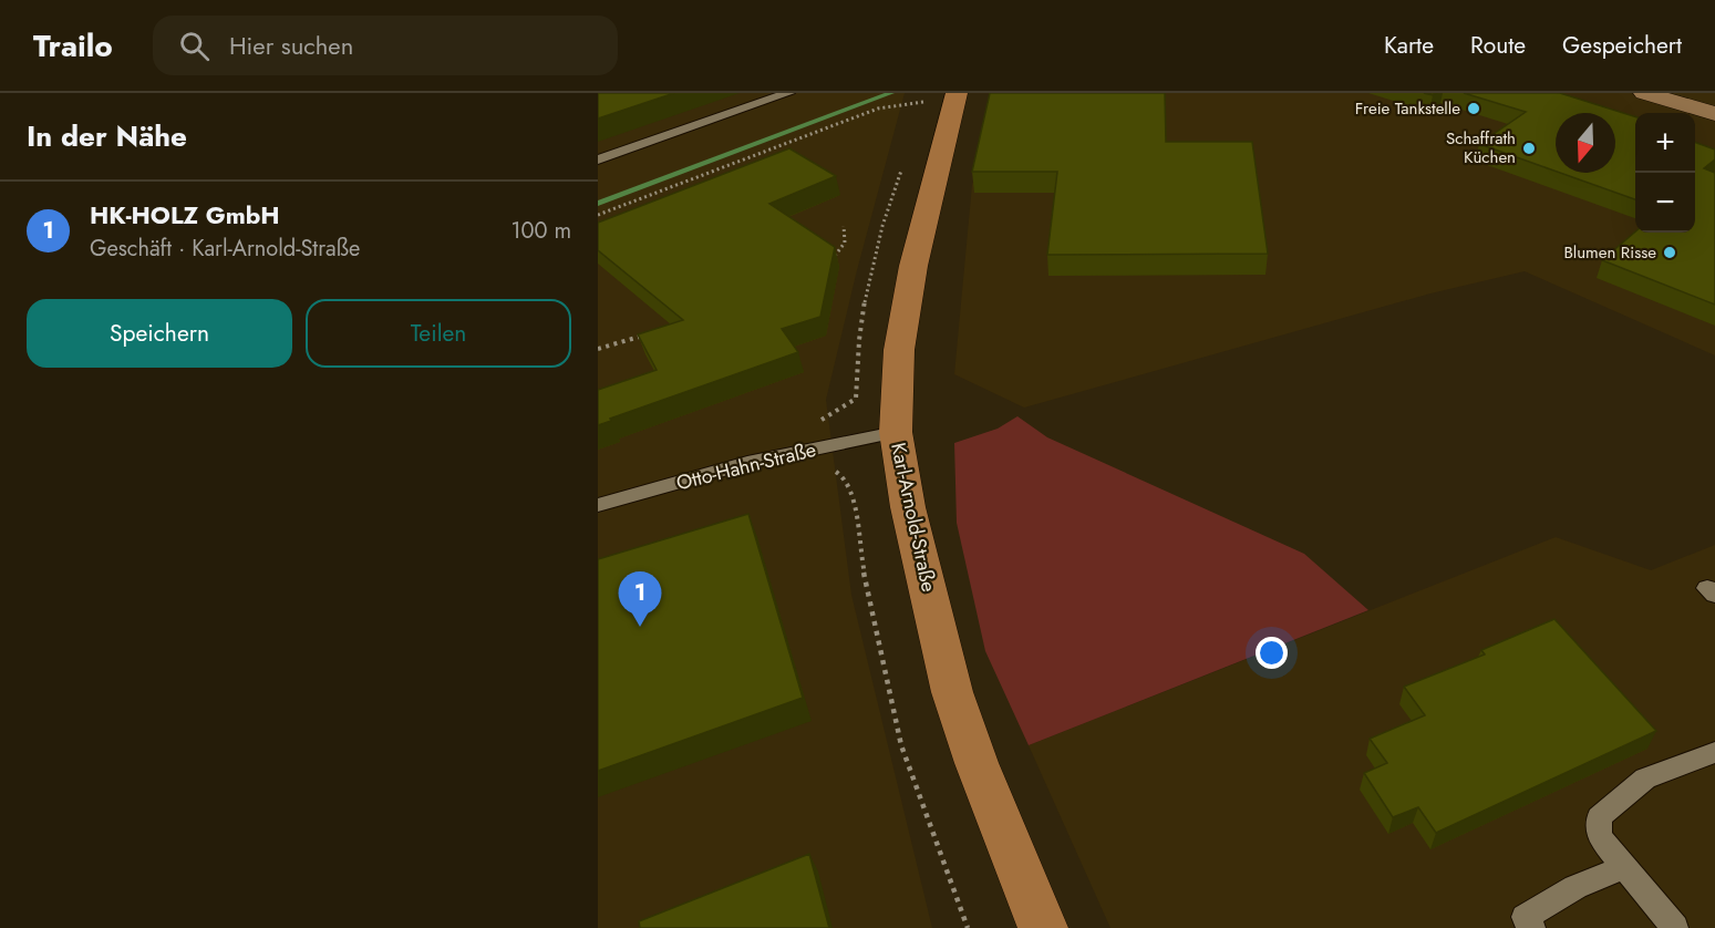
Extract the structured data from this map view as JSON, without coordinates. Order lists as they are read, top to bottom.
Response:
{
  "streets": {
    "main road": ["Karl-Arnold-Straße"],
    "lane": ["Otto-Hahn-Straße"]
  },
  "crossings": [
    ["Otto-Hahn-Straße", "Karl-Arnold-Straße"]
  ],
  "places": ["Freie Tankstelle", "Schaffrath Küchen", "Blumen Risse"],
  "north": "bottom",
  "page": {
    "header": "Trailo",
    "search": "Hier suchen",
    "nav": ["Karte", "Route", "Gespeichert"],
    "heading": "In der Nähe",
    "map_buttons": ["+", "−"],
    "list": [
      {
        "mark": "1",
        "name": "HK-HOLZ GmbH",
        "note": "Geschäft · Karl-Arnold-Straße",
        "value": "100 m"
      }
    ],
    "buttons": ["Speichern", "Teilen"],
    "pins": "1"
  }
}
